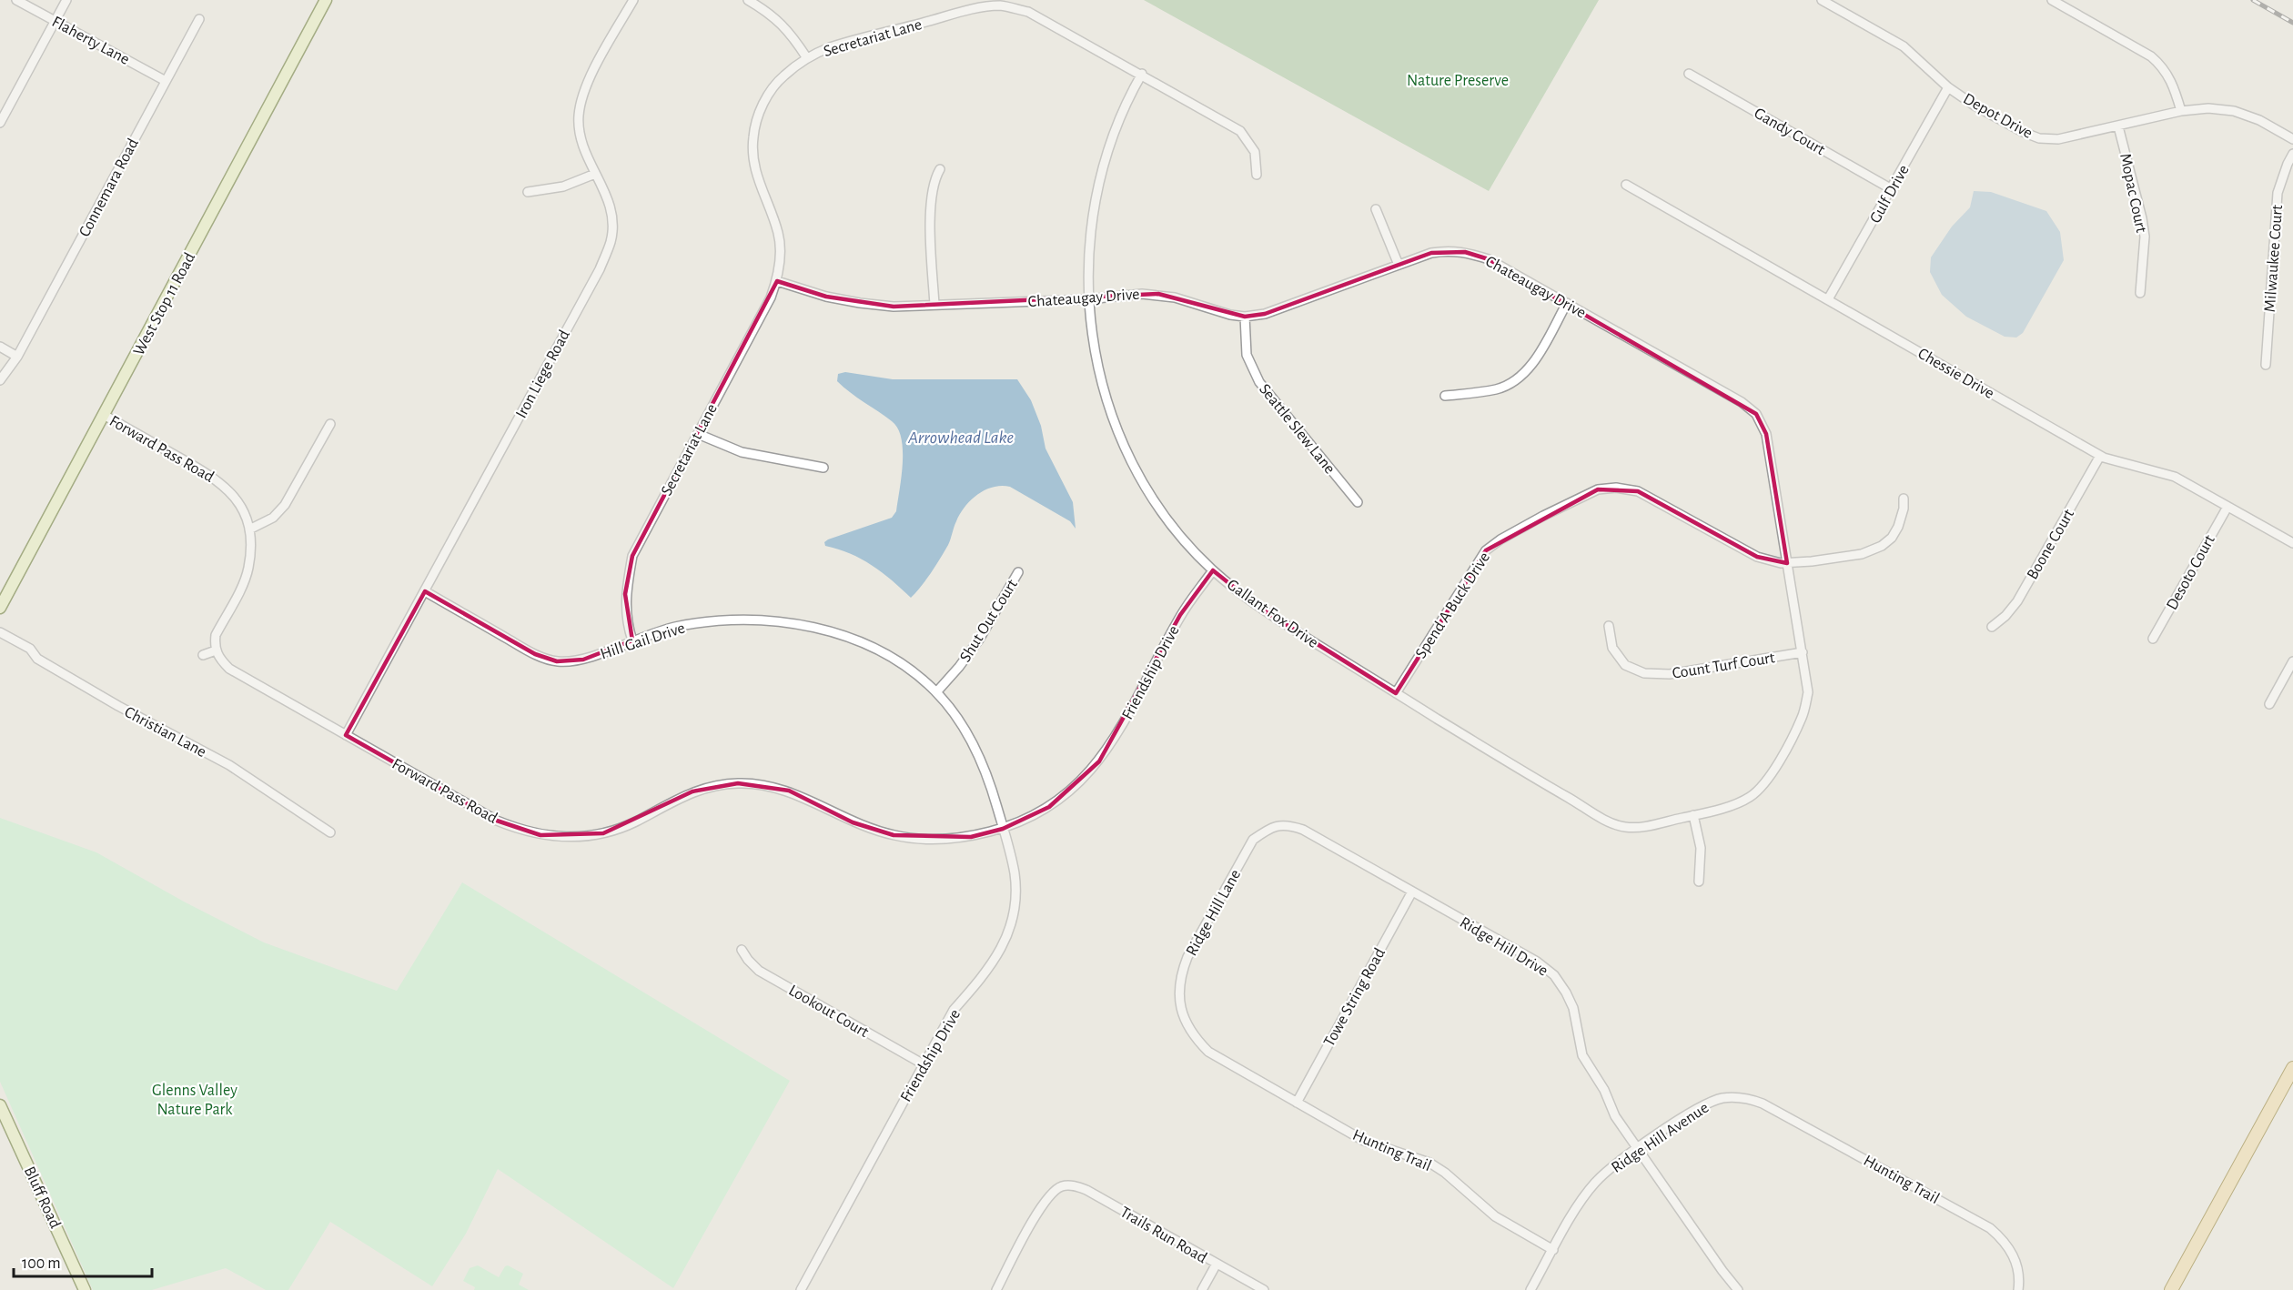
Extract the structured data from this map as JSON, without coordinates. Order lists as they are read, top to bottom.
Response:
{
  "streets": {
    "main road": ["West Stop 11 Road", "Bluff Road"],
    "street": [
      "Secretariat Lane",
      "Flaherty Lane",
      "Depot Drive",
      "Gandy Court",
      "Connemara Road",
      "Mopac Court",
      "Gulf Drive",
      "Milwaukee Court",
      "Chateaugay Drive",
      "Chessie Drive",
      "Iron Liege Road",
      "Seattle Slew Lane",
      "Forward Pass Road",
      "Boone Court",
      "Desoto Court",
      "Spend A Buck Drive",
      "Gallant Fox Drive",
      "Shut Out Court",
      "Hill Gail Drive",
      "Count Turf Court",
      "Friendship Drive",
      "Christian Lane",
      "Ridge Hill Lane",
      "Ridge Hill Drive",
      "Towe String Road",
      "Lookout Court",
      "Ridge Hill Avenue",
      "Hunting Trail",
      "Trails Run Road"
    ]
  },
  "crossings": [
    ["Secretariat Lane", "Chateaugay Drive"],
    ["Secretariat Lane", "Gallant Fox Drive"],
    ["Secretariat Lane", "Hill Gail Drive"],
    ["Flaherty Lane", "Connemara Road"],
    ["Depot Drive", "Mopac Court"],
    ["Depot Drive", "Gulf Drive"],
    ["Gandy Court", "Gulf Drive"],
    ["Gulf Drive", "Chessie Drive"],
    ["Chateaugay Drive", "Seattle Slew Lane"],
    ["Chateaugay Drive", "Spend A Buck Drive"],
    ["Chateaugay Drive", "Gallant Fox Drive"],
    ["Chateaugay Drive", "Count Turf Court"],
    ["West Stop 11 Road", "Forward Pass Road"],
    ["Chessie Drive", "Boone Court"],
    ["Chessie Drive", "Desoto Court"],
    ["Iron Liege Road", "Forward Pass Road"],
    ["Iron Liege Road", "Hill Gail Drive"],
    ["Forward Pass Road", "Hill Gail Drive"],
    ["Forward Pass Road", "Friendship Drive"],
    ["Spend A Buck Drive", "Gallant Fox Drive"],
    ["Gallant Fox Drive", "Friendship Drive"],
    ["Shut Out Court", "Hill Gail Drive"],
    ["Hill Gail Drive", "Friendship Drive"],
    ["Friendship Drive", "Lookout Court"],
    ["Ridge Hill Lane", "Ridge Hill Drive"],
    ["Ridge Hill Lane", "Hunting Trail"],
    ["Ridge Hill Drive", "Towe String Road"],
    ["Ridge Hill Drive", "Ridge Hill Avenue"],
    ["Towe String Road", "Hunting Trail"],
    ["Ridge Hill Avenue", "Hunting Trail"]
  ],
  "water": ["Arrowhead Lake"],
  "parks": ["Nature Preserve", "Glenns Valley Nature Park"],
  "scale_bar": "100 m"
}
